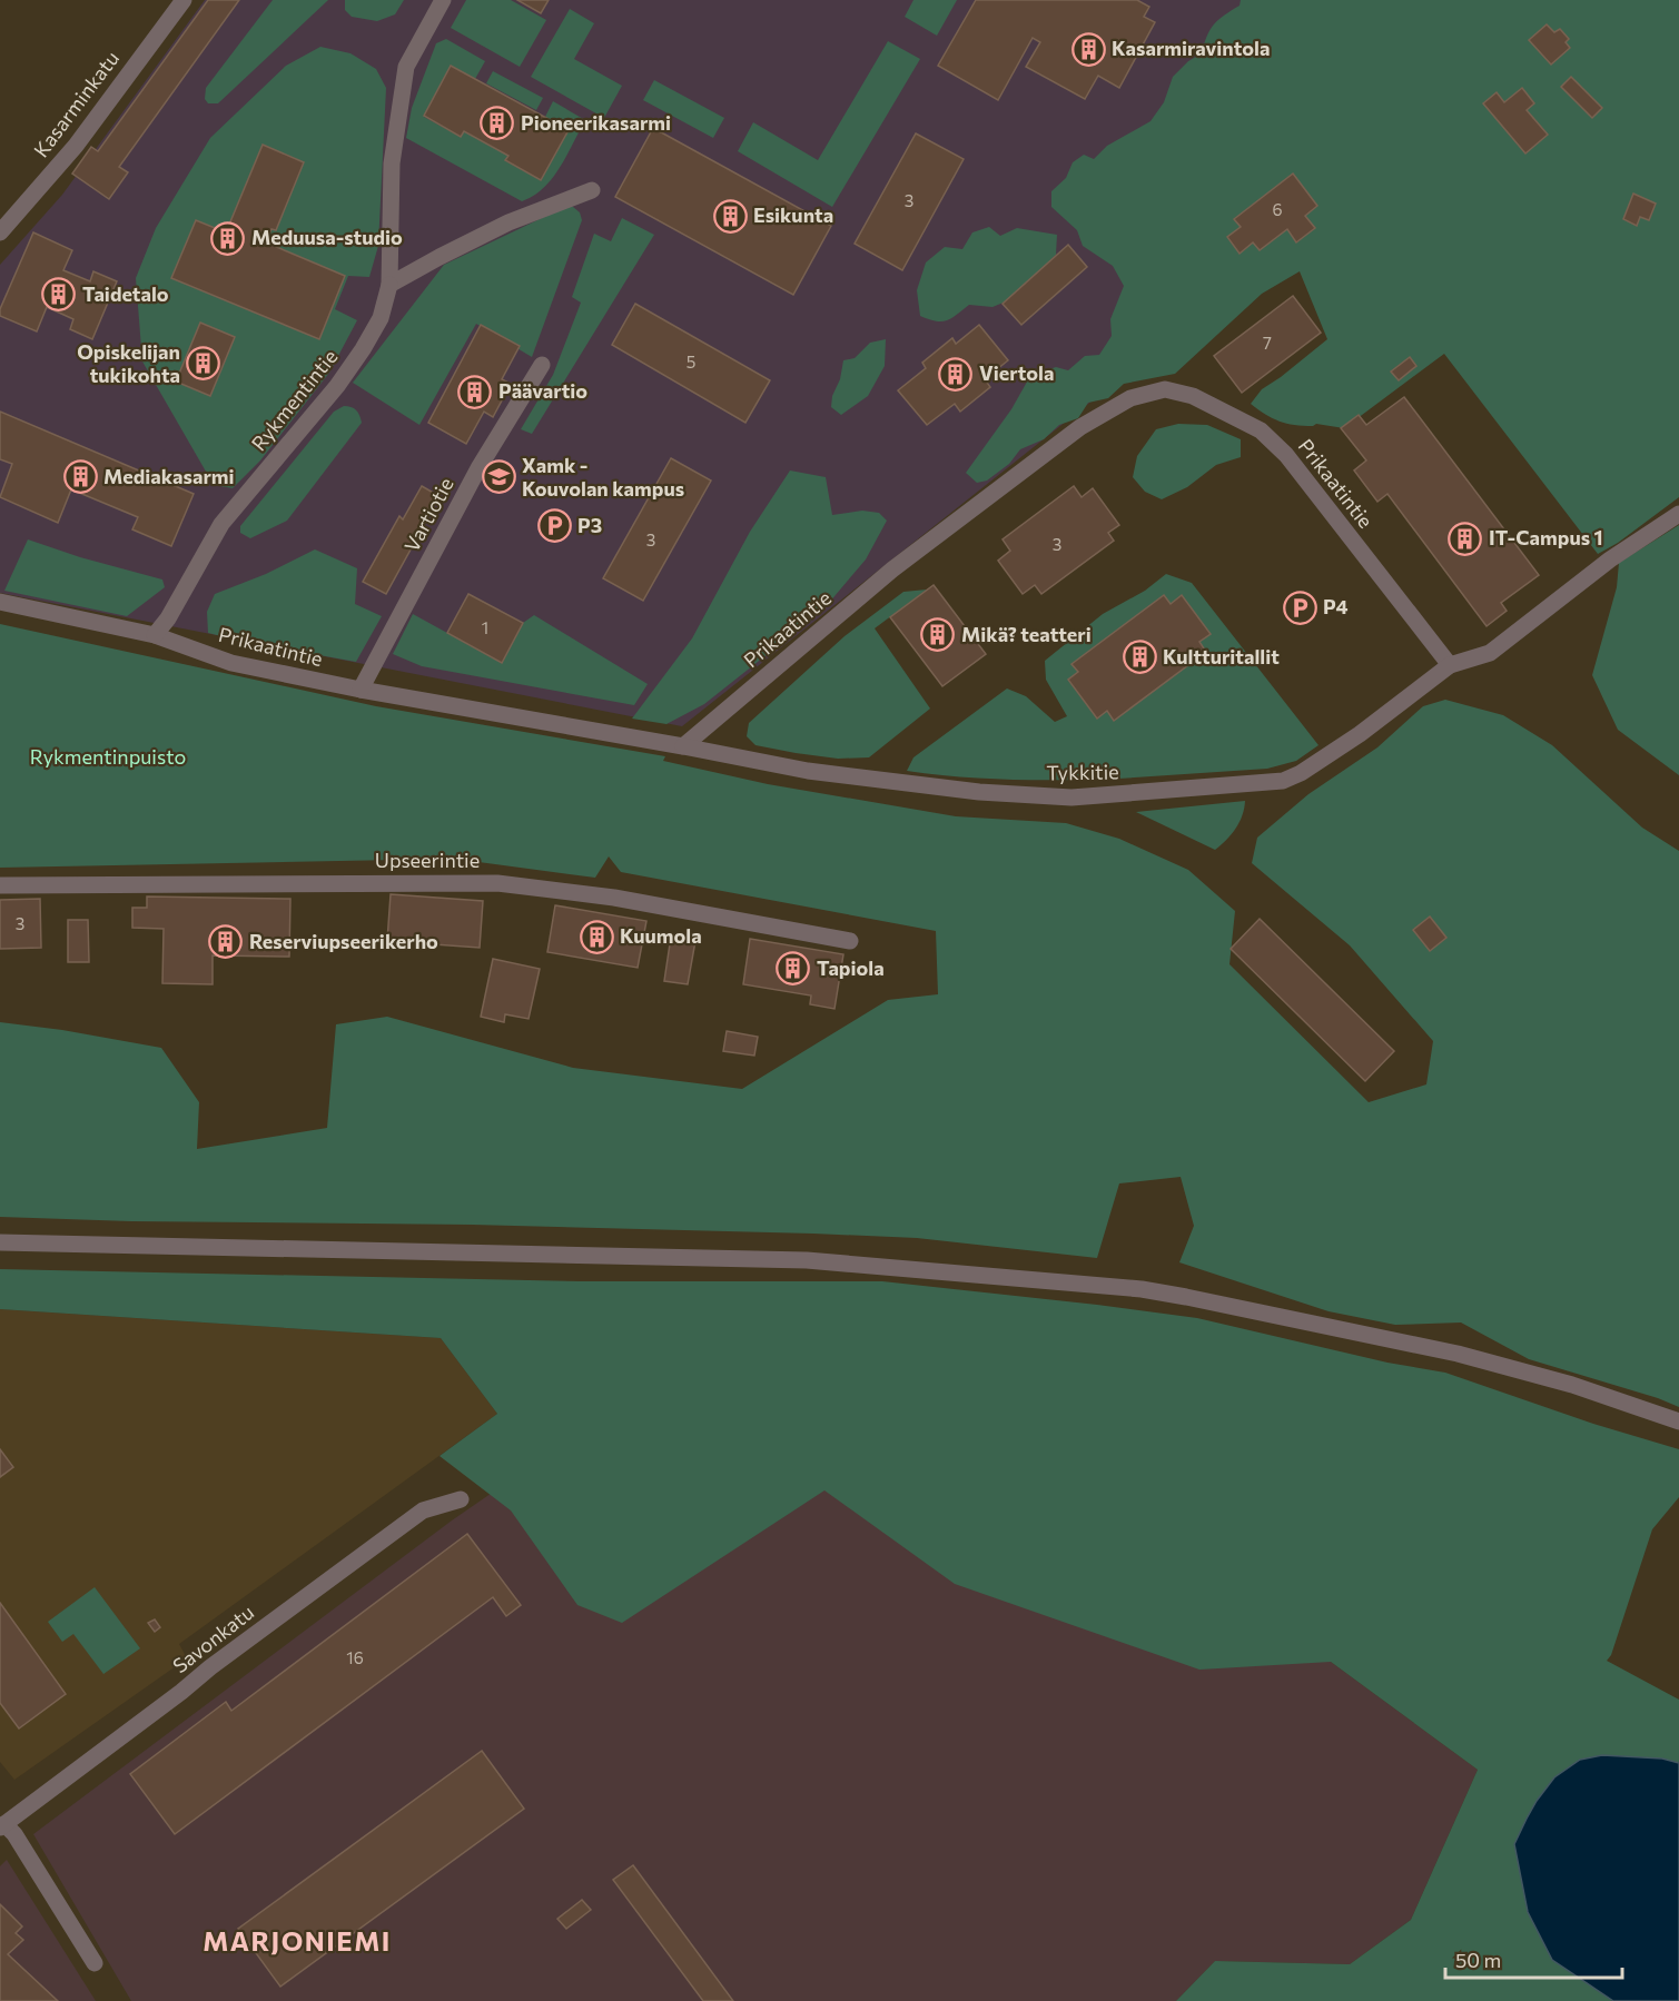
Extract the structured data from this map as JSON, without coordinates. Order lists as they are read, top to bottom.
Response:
{
  "streets": {
    "street": [
      "Kasarminkatu",
      "Rykmentintie",
      "Prikaatintie",
      "Vartiotie",
      "Tykkitie",
      "Upseerintie",
      "Savonkatu"
    ]
  },
  "crossings": [
    ["Rykmentintie", "Prikaatintie"],
    ["Prikaatintie", "Vartiotie"],
    ["Prikaatintie", "Tykkitie"]
  ],
  "districts": ["MARJONIEMI"],
  "parks": ["Rykmentinpuisto"],
  "places": {
    "building": [
      "Kasarmiravintola",
      "Pioneerikasarmi",
      "Esikunta",
      "Meduusa-studio",
      "Taidetalo",
      "Opiskelijan tukikohta",
      "Viertola",
      "Päävartio",
      "Mediakasarmi",
      "IT-Campus 1",
      "Mikä? teatteri",
      "Kultturitallit",
      "Kuumola",
      "Reserviupseerikerho",
      "Tapiola"
    ],
    "school or university": ["Xamk - Kouvolan kampus"],
    "parking": ["P3", "P4"]
  },
  "house_numbers": [
    "3",
    "6",
    "7",
    "5",
    "3",
    "3",
    "1",
    "3",
    "16"
  ],
  "scale_bar": "50 m"
}
